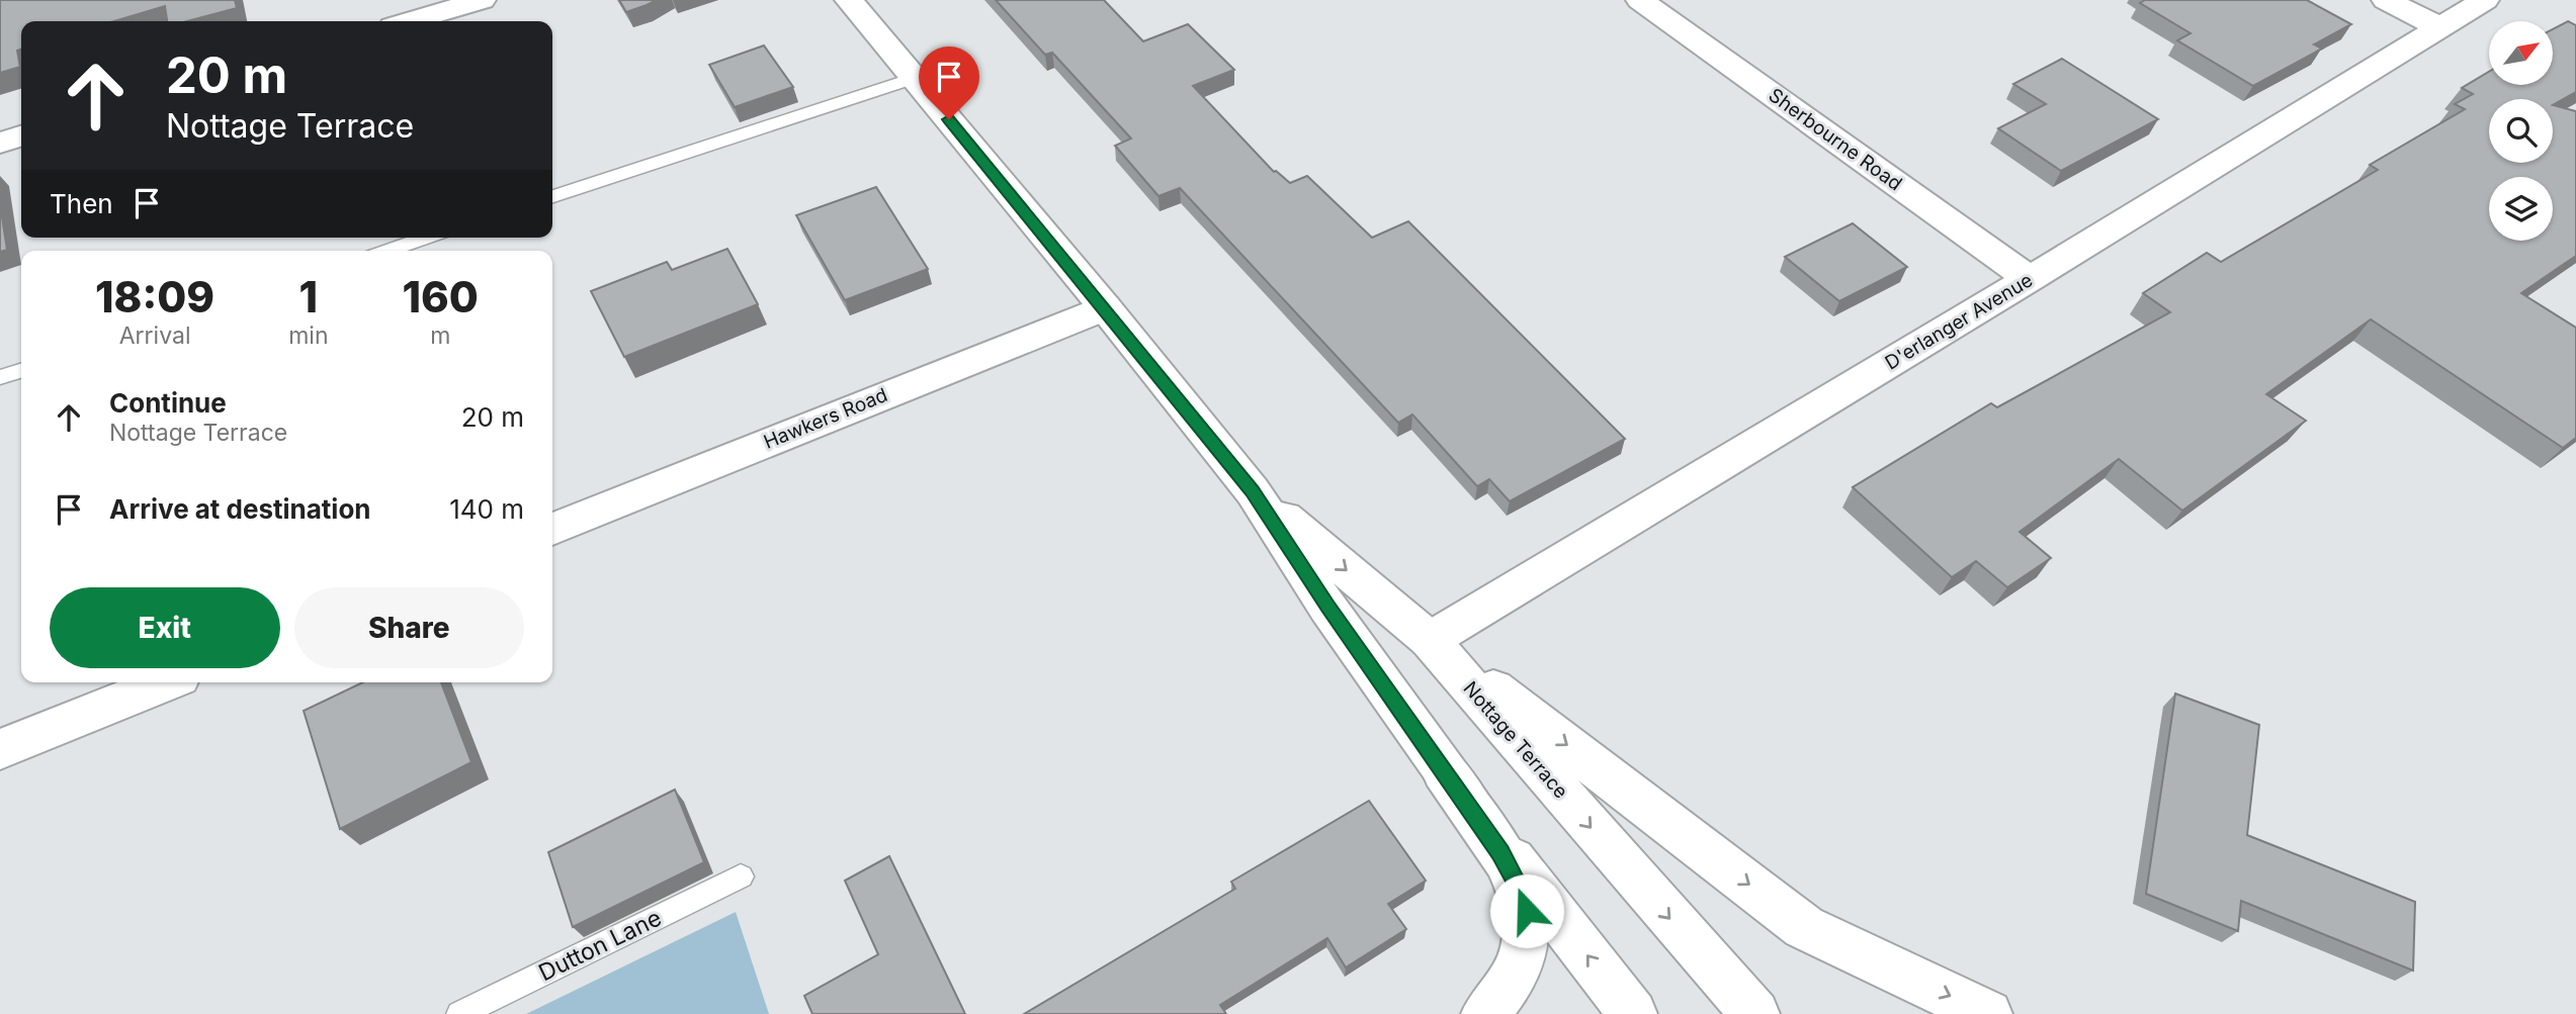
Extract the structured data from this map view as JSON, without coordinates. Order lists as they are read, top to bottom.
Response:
{
  "streets": {
    "main road": [
      "Sherbourne Road",
      "D'erlanger Avenue",
      "Hawkers Road",
      "Nottage Terrace"
    ],
    "lane": ["Dutton Lane"]
  },
  "crossings": [
    ["Sherbourne Road", "D'erlanger Avenue"],
    ["D'erlanger Avenue", "Nottage Terrace"],
    ["Hawkers Road", "Nottage Terrace"]
  ],
  "north": "top right",
  "page": {
    "turn": ["20 m", "Nottage Terrace"],
    "then": "Then",
    "eta": [
      "18:09",
      "Arrival",
      "1",
      "min",
      "160",
      "m"
    ],
    "list": [
      {
        "name": "Continue",
        "note": "Nottage Terrace",
        "value": "20 m"
      },
      {
        "name": "Arrive at destination",
        "value": "140 m"
      }
    ],
    "buttons": ["Exit", "Share"]
  }
}
